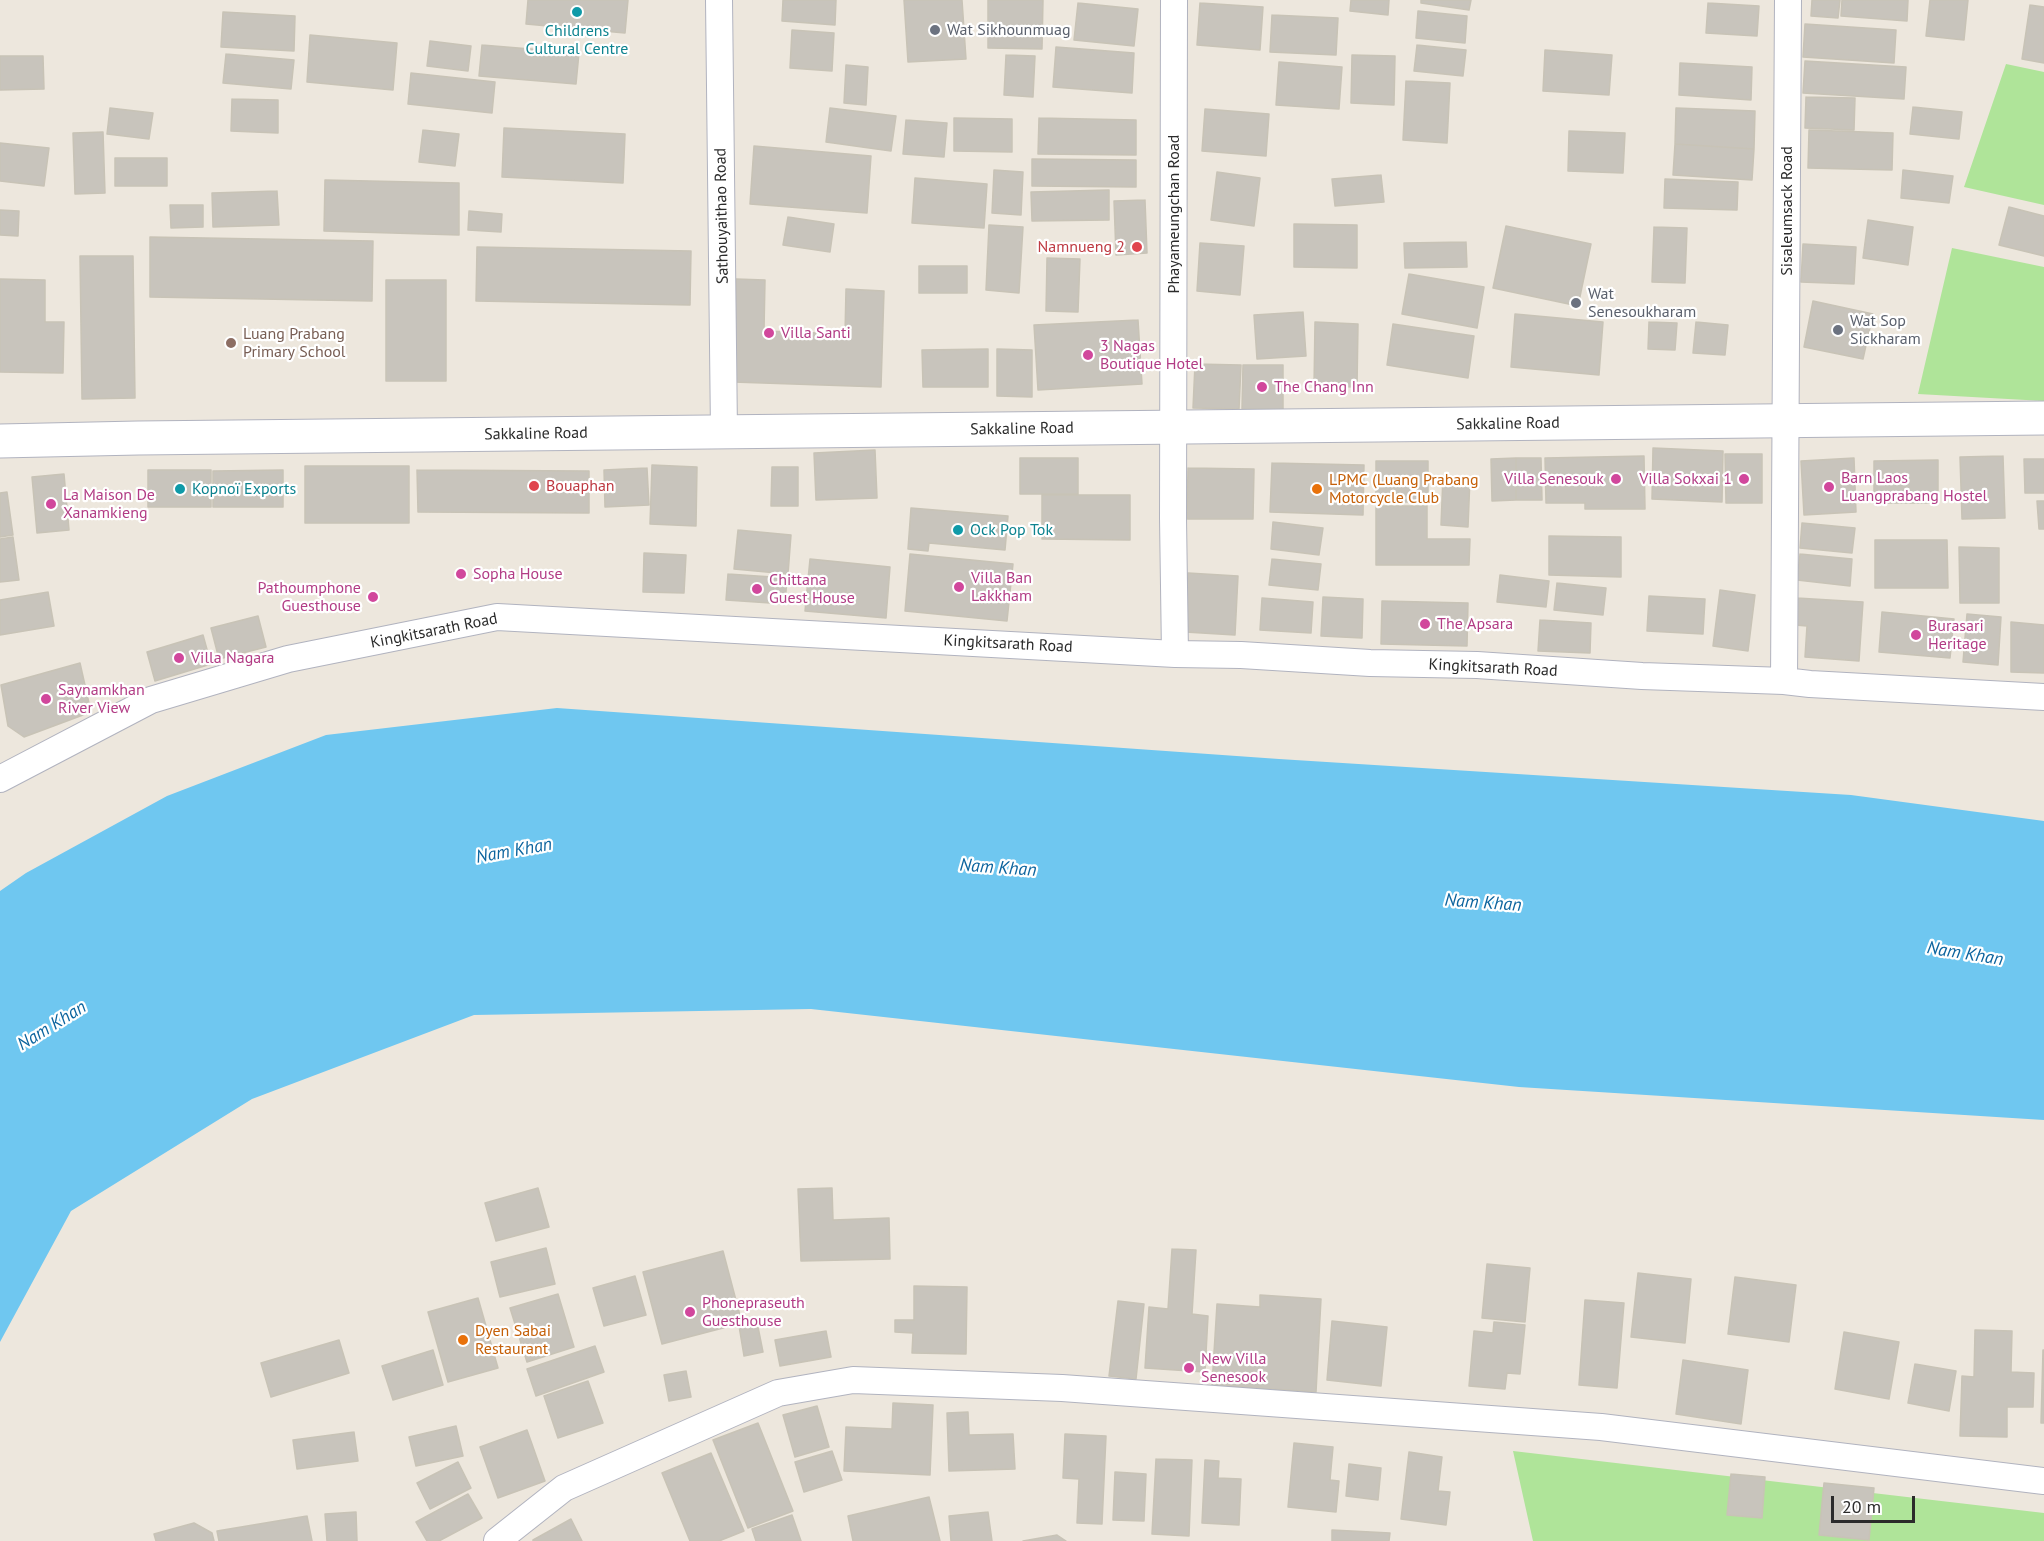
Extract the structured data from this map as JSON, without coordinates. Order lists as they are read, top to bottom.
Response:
{
  "streets": {
    "main road": ["Sakkaline Road"],
    "street": [
      "Sisaleumsack Road",
      "Phayameungchan Road",
      "Sathouyaithao Road",
      "Kingkitsarath Road"
    ]
  },
  "crossings": [
    ["Sisaleumsack Road", "Sakkaline Road"],
    ["Sisaleumsack Road", "Kingkitsarath Road"],
    ["Phayameungchan Road", "Sakkaline Road"],
    ["Phayameungchan Road", "Kingkitsarath Road"],
    ["Sathouyaithao Road", "Sakkaline Road"]
  ],
  "water": ["Nam Khan"],
  "places": [
    "Childrens Cultural Centre",
    "Wat Sikhounmuag",
    "Namnueng 2",
    "Wat Senesoukharam",
    "Wat Sop Sickharam",
    "Villa Santi",
    "Luang Prabang Primary School",
    "3 Nagas Boutique Hotel",
    "The Chang Inn",
    "Villa Senesouk",
    "Villa Sokxai 1",
    "Bouaphan",
    "Barn Laos Luangprabang Hostel",
    "Kopnoï Exports",
    "LPMC (Luang Prabang Motorcycle Club",
    "La Maison De Xanamkieng",
    "Ock Pop Tok",
    "Sopha House",
    "Villa Ban Lakkham",
    "Chittana Guest House",
    "Pathoumphone Guesthouse",
    "The Apsara",
    "Burasari Heritage",
    "Villa Nagara",
    "Saynamkhan River View",
    "Phonepraseuth Guesthouse",
    "Dyen Sabai Restaurant",
    "New Villa Senesook"
  ],
  "scale_bar": "20 m"
}
